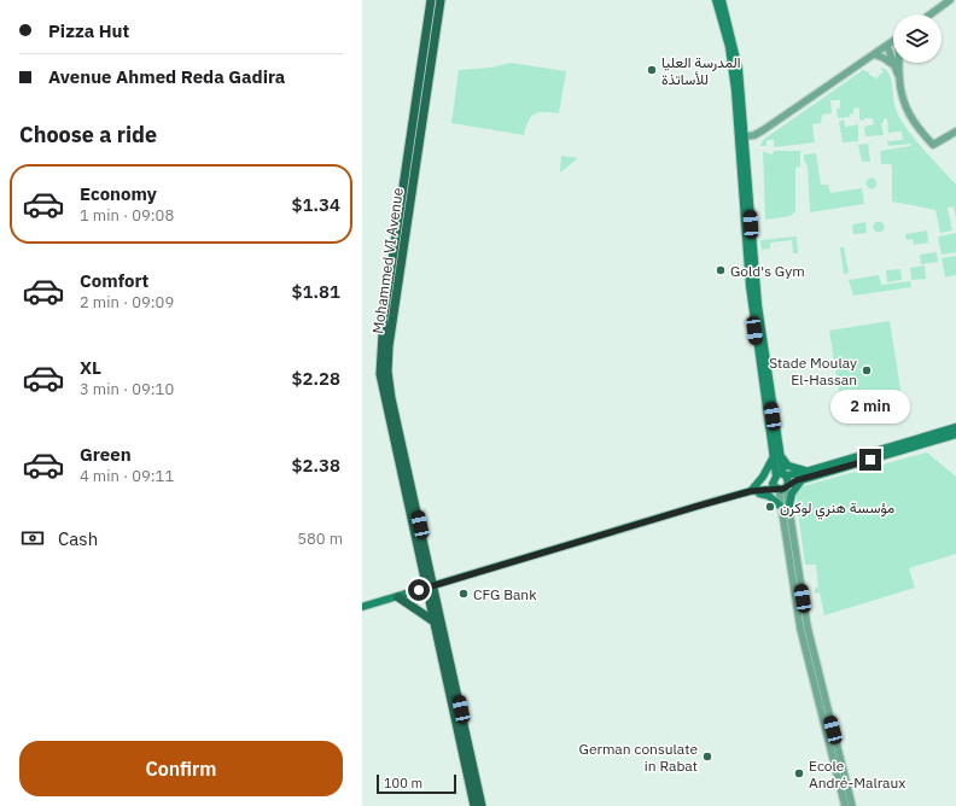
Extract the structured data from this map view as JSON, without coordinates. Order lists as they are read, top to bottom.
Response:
{
  "streets": {
    "main road": ["Mohammed VI Avenue"]
  },
  "places": [
    "المدرسة العليا للأساتذة",
    "Gold's Gym",
    "Stade Moulay El-Hassan",
    "مؤسسة هنري لوكرن",
    "CFG Bank",
    "German consulate in Rabat",
    "Ecole André-Malraux"
  ],
  "scale_bar": "100 m",
  "page": {
    "banner": ["Pizza Hut", "Avenue Ahmed Reda Gadira"],
    "heading": "Choose a ride",
    "list": [
      {
        "name": "Economy",
        "note": "1 min · 09:08",
        "value": "$1.34"
      },
      {
        "name": "Comfort",
        "note": "2 min · 09:09",
        "value": "$1.81"
      },
      {
        "name": "XL",
        "note": "3 min · 09:10",
        "value": "$2.28"
      },
      {
        "name": "Green",
        "note": "4 min · 09:11",
        "value": "$2.38"
      }
    ],
    "bubble": "2 min",
    "pay": ["Cash", "580 m"],
    "buttons": "Confirm",
    "scale": "100 m"
  }
}
